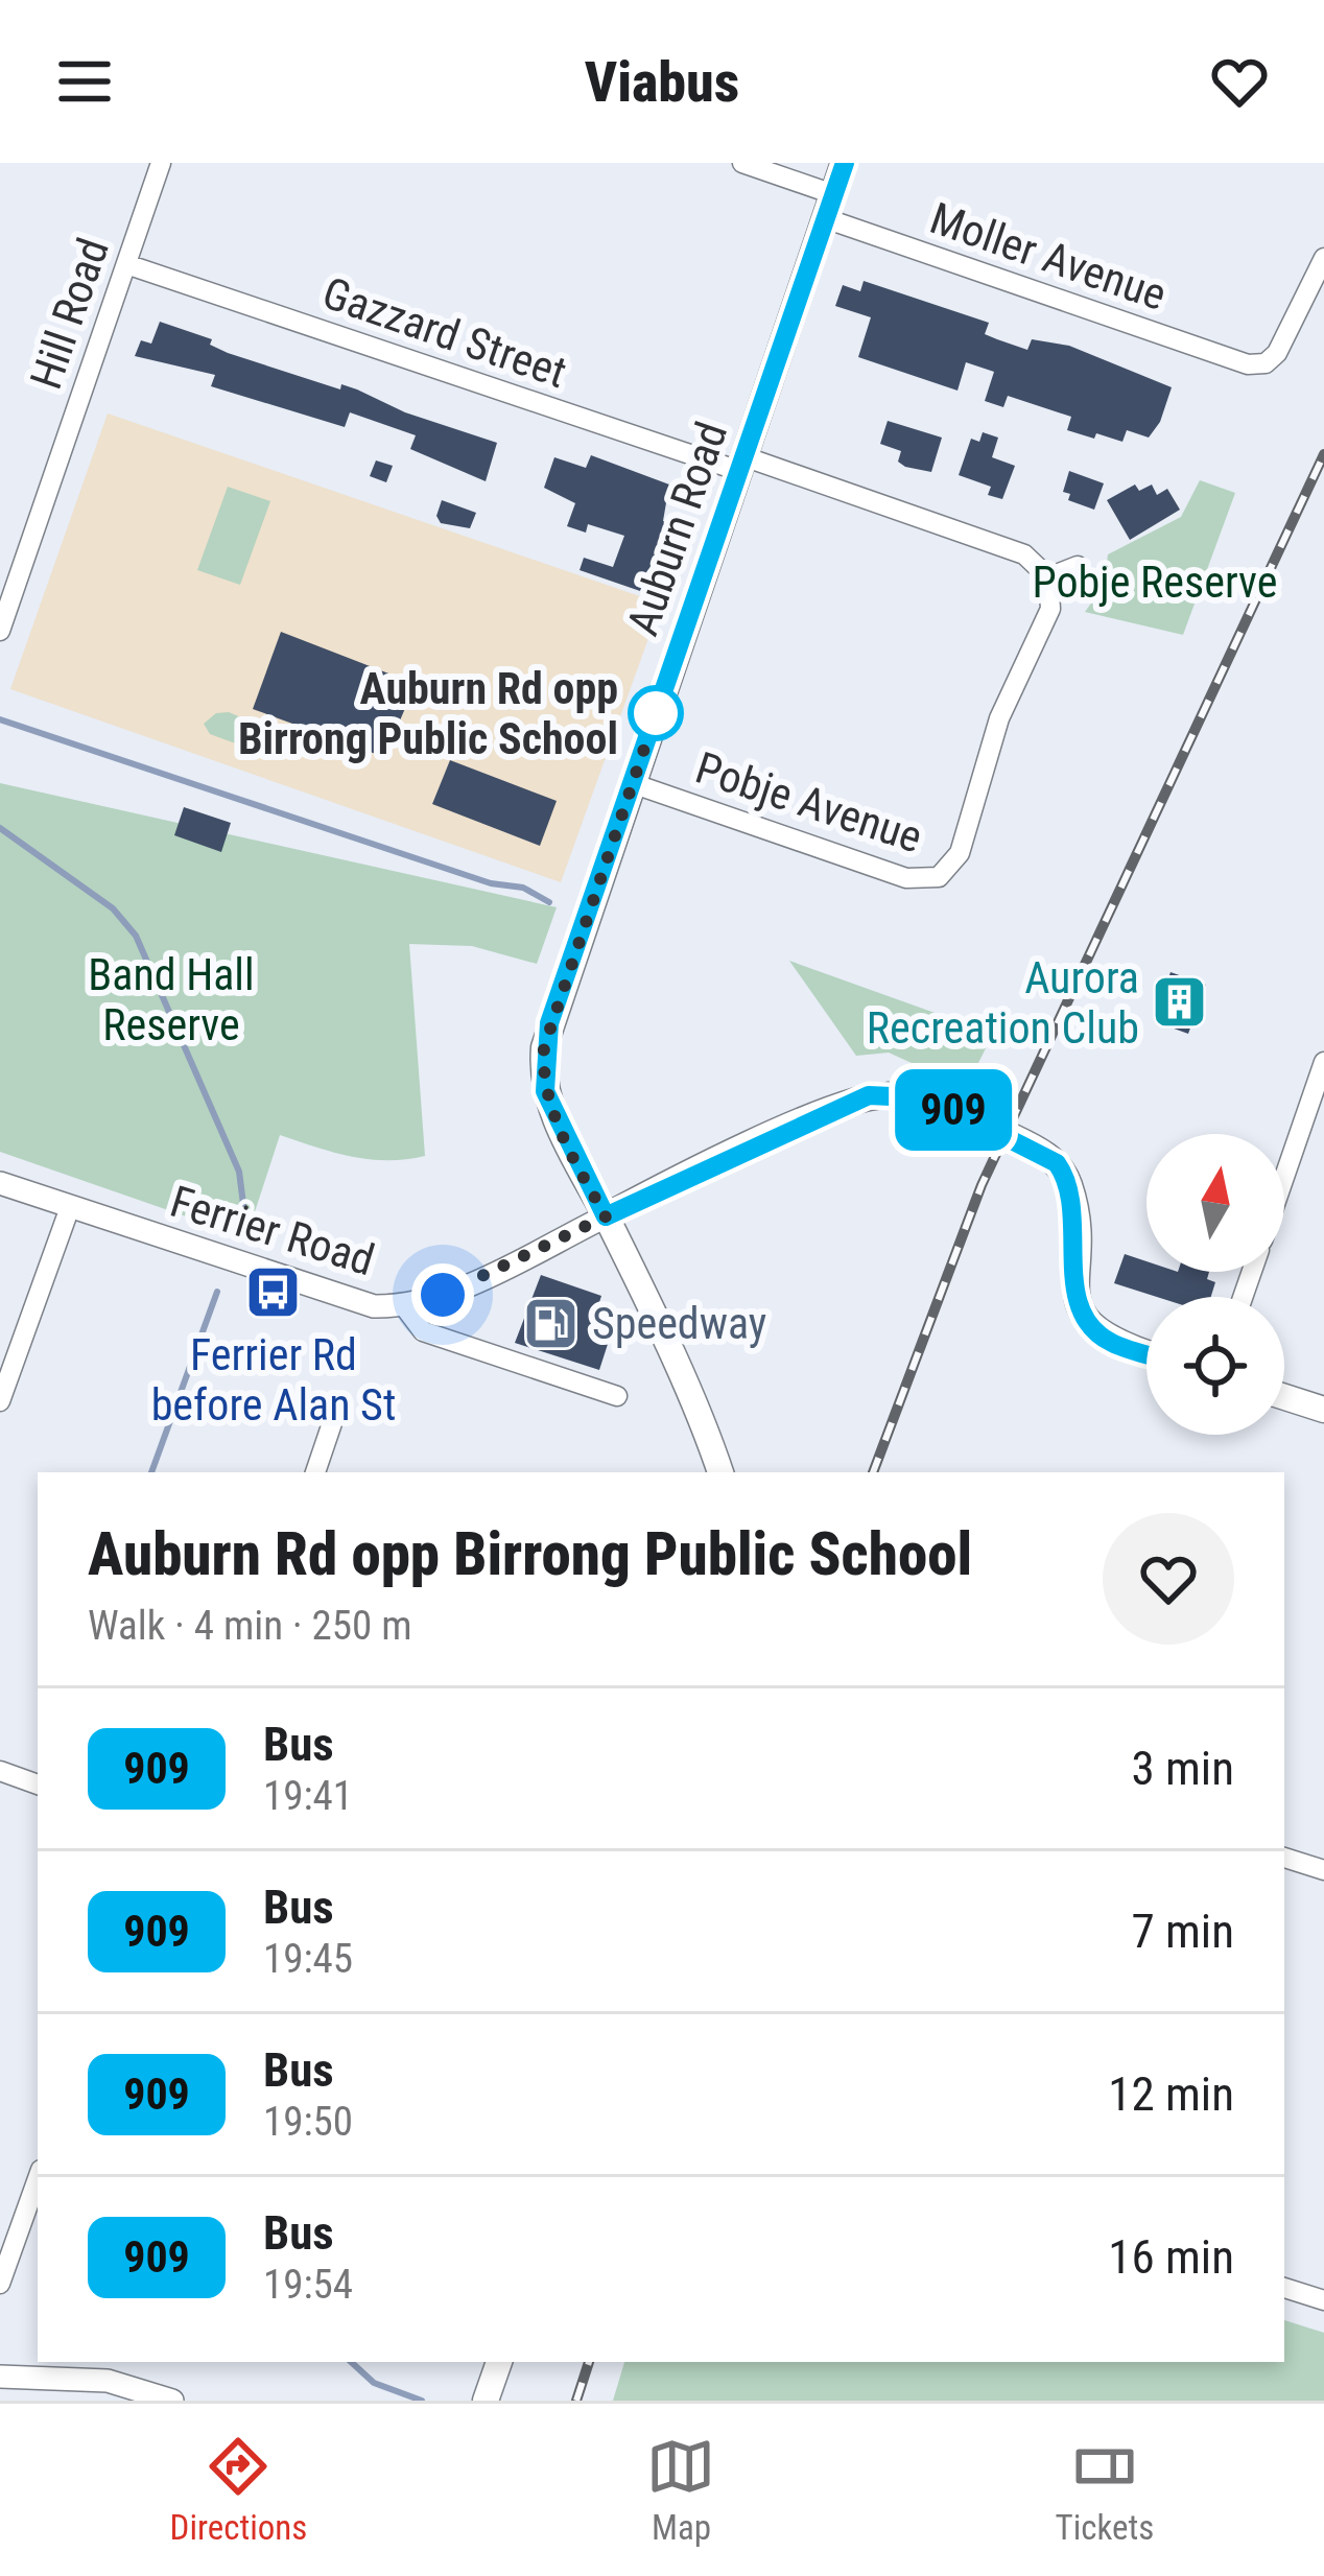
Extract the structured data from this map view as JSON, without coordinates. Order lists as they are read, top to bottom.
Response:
{
  "streets": {
    "main road": ["Auburn Road", "Ferrier Road"],
    "street": [
      "Moller Avenue",
      "Hill Road",
      "Gazzard Street",
      "Pobje Avenue"
    ]
  },
  "crossings": [
    ["Moller Avenue", "Auburn Road"],
    ["Hill Road", "Gazzard Street"],
    ["Gazzard Street", "Auburn Road"],
    ["Auburn Road", "Pobje Avenue"],
    ["Auburn Road", "Ferrier Road"]
  ],
  "parks": ["Pobje Reserve", "Band Hall Reserve"],
  "places": {
    "other": ["Auburn Rd opp Birrong Public School"],
    "building": ["Aurora Recreation Club"],
    "bus stop": ["Ferrier Rd before Alan St"],
    "fuel station": ["Speedway"]
  },
  "lines": ["bus line 909"],
  "north": "top",
  "page": {
    "header": "Viabus",
    "on_map": "909",
    "heading": ["Auburn Rd opp Birrong Public School", "Walk · 4 min · 250 m"],
    "list": [
      {
        "mark": "909",
        "name": "Bus",
        "note": "19:41",
        "value": "3 min"
      },
      {
        "mark": "909",
        "name": "Bus",
        "note": "19:45",
        "value": "7 min"
      },
      {
        "mark": "909",
        "name": "Bus",
        "note": "19:50",
        "value": "12 min"
      },
      {
        "mark": "909",
        "name": "Bus",
        "note": "19:54",
        "value": "16 min"
      }
    ],
    "tabs": ["Directions", "Map", "Tickets"]
  }
}
